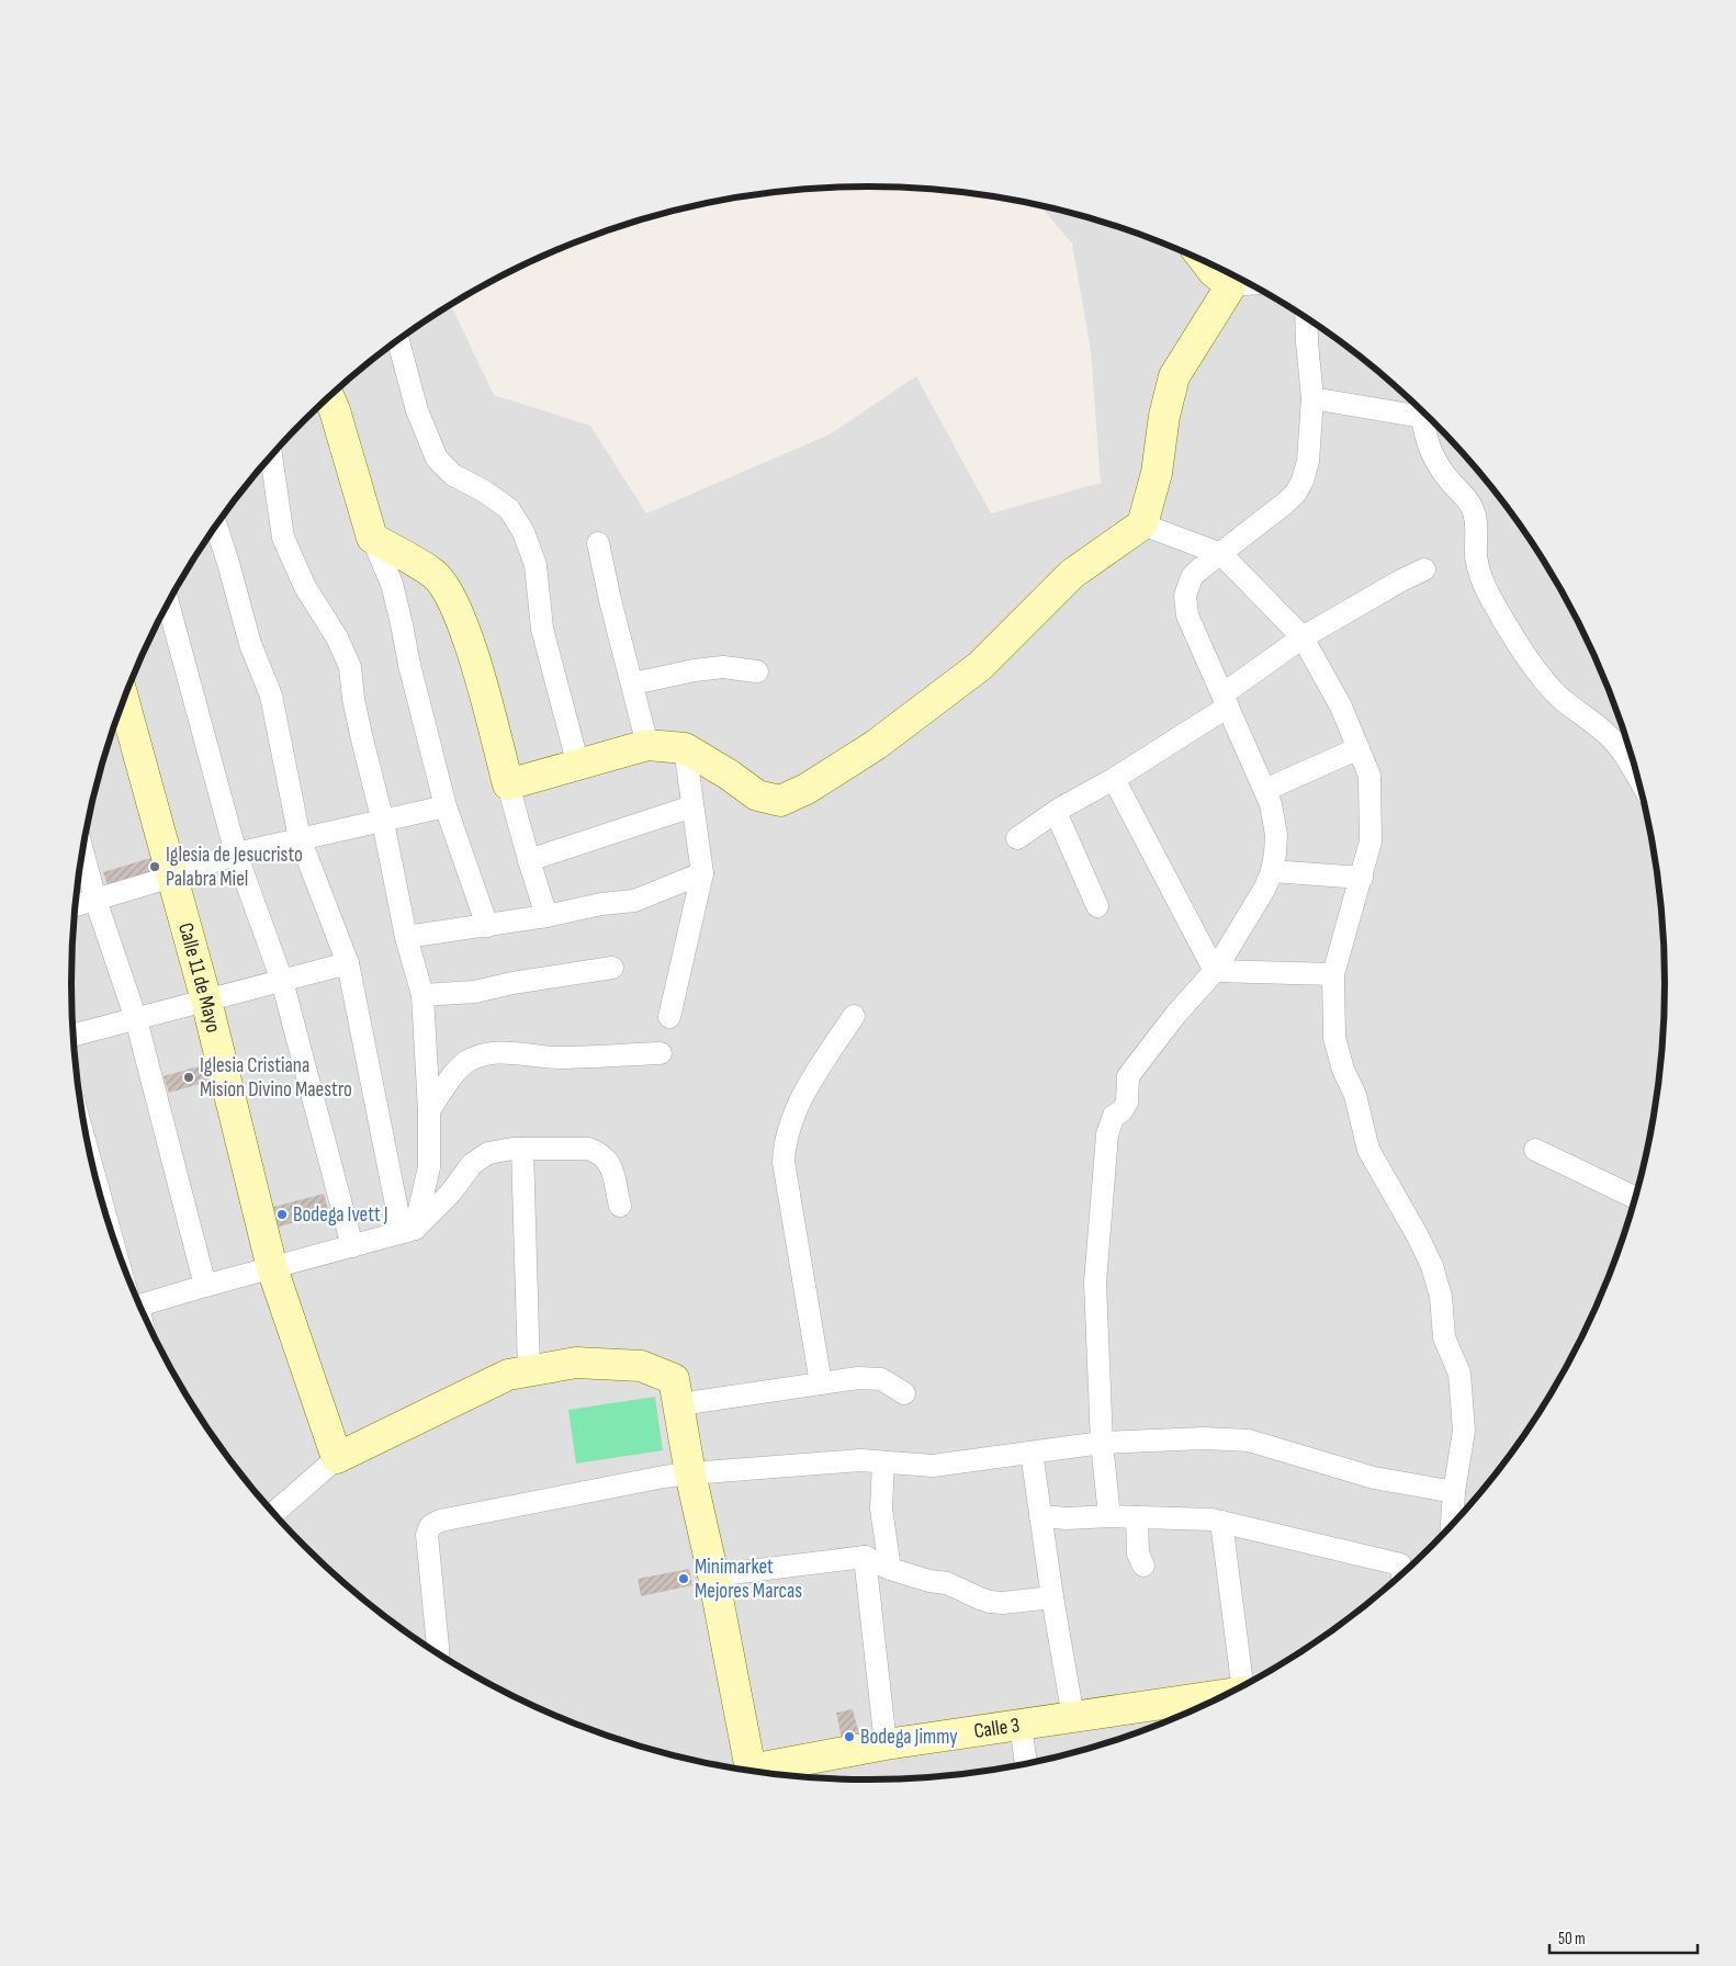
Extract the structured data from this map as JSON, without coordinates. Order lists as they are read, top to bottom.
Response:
{
  "streets": {
    "street": ["Calle 11 de Mayo", "Calle 3"]
  },
  "places": [
    "Iglesia de Jesucristo Palabra Miel",
    "Iglesia Cristiana Mision Divino Maestro",
    "Bodega Ivett J",
    "Minimarket Mejores Marcas",
    "Bodega Jimmy"
  ],
  "scale_bar": "50 m"
}
